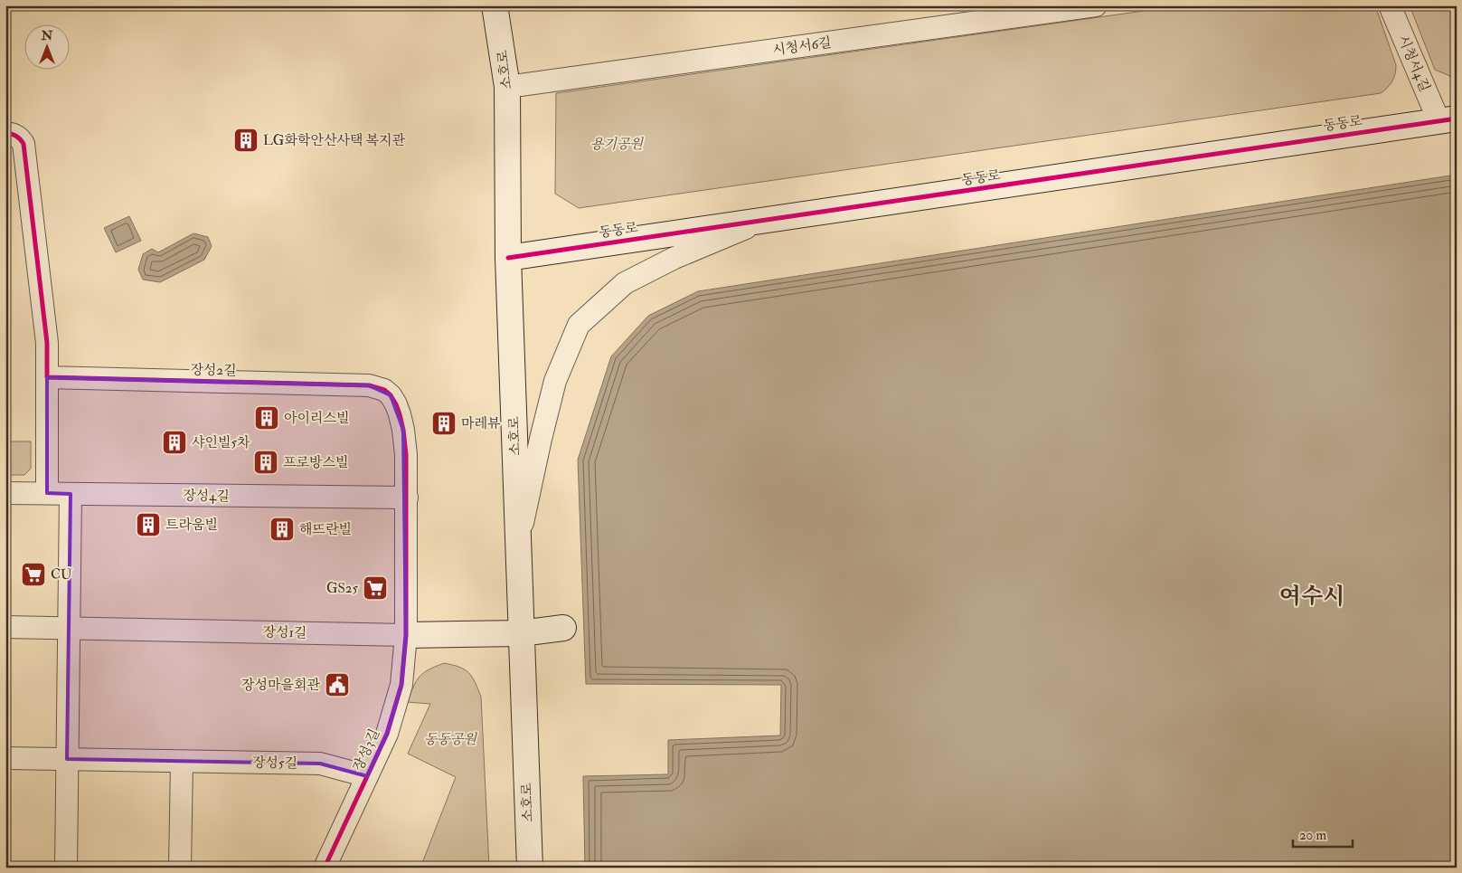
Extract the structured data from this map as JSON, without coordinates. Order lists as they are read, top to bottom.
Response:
{
  "streets": {
    "street": [
      "시청서6길",
      "시청서4길",
      "소호로",
      "동동로",
      "장성2길",
      "장성4길",
      "장성1길",
      "장성3길",
      "장성5길"
    ]
  },
  "crossings": [
    ["시청서6길", "소호로"],
    ["시청서4길", "동동로"],
    ["소호로", "동동로"],
    ["소호로", "장성1길"],
    ["장성2길", "장성4길"],
    ["장성2길", "장성1길"],
    ["장성2길", "장성3길"],
    ["장성1길", "장성3길"],
    ["장성3길", "장성5길"]
  ],
  "districts": ["여수시"],
  "parks": ["용기공원", "동동공원"],
  "places": {
    "building": [
      "LG화학안산사택 복지관",
      "아이리스빌",
      "마레뷰",
      "샤인빌5차",
      "프로방스빌",
      "트라움빌",
      "해뜨란빌"
    ],
    "supermarket": ["CU", "GS25"],
    "public building": ["장성마을회관"]
  },
  "scale_bar": "20 m",
  "north": "top"
}
